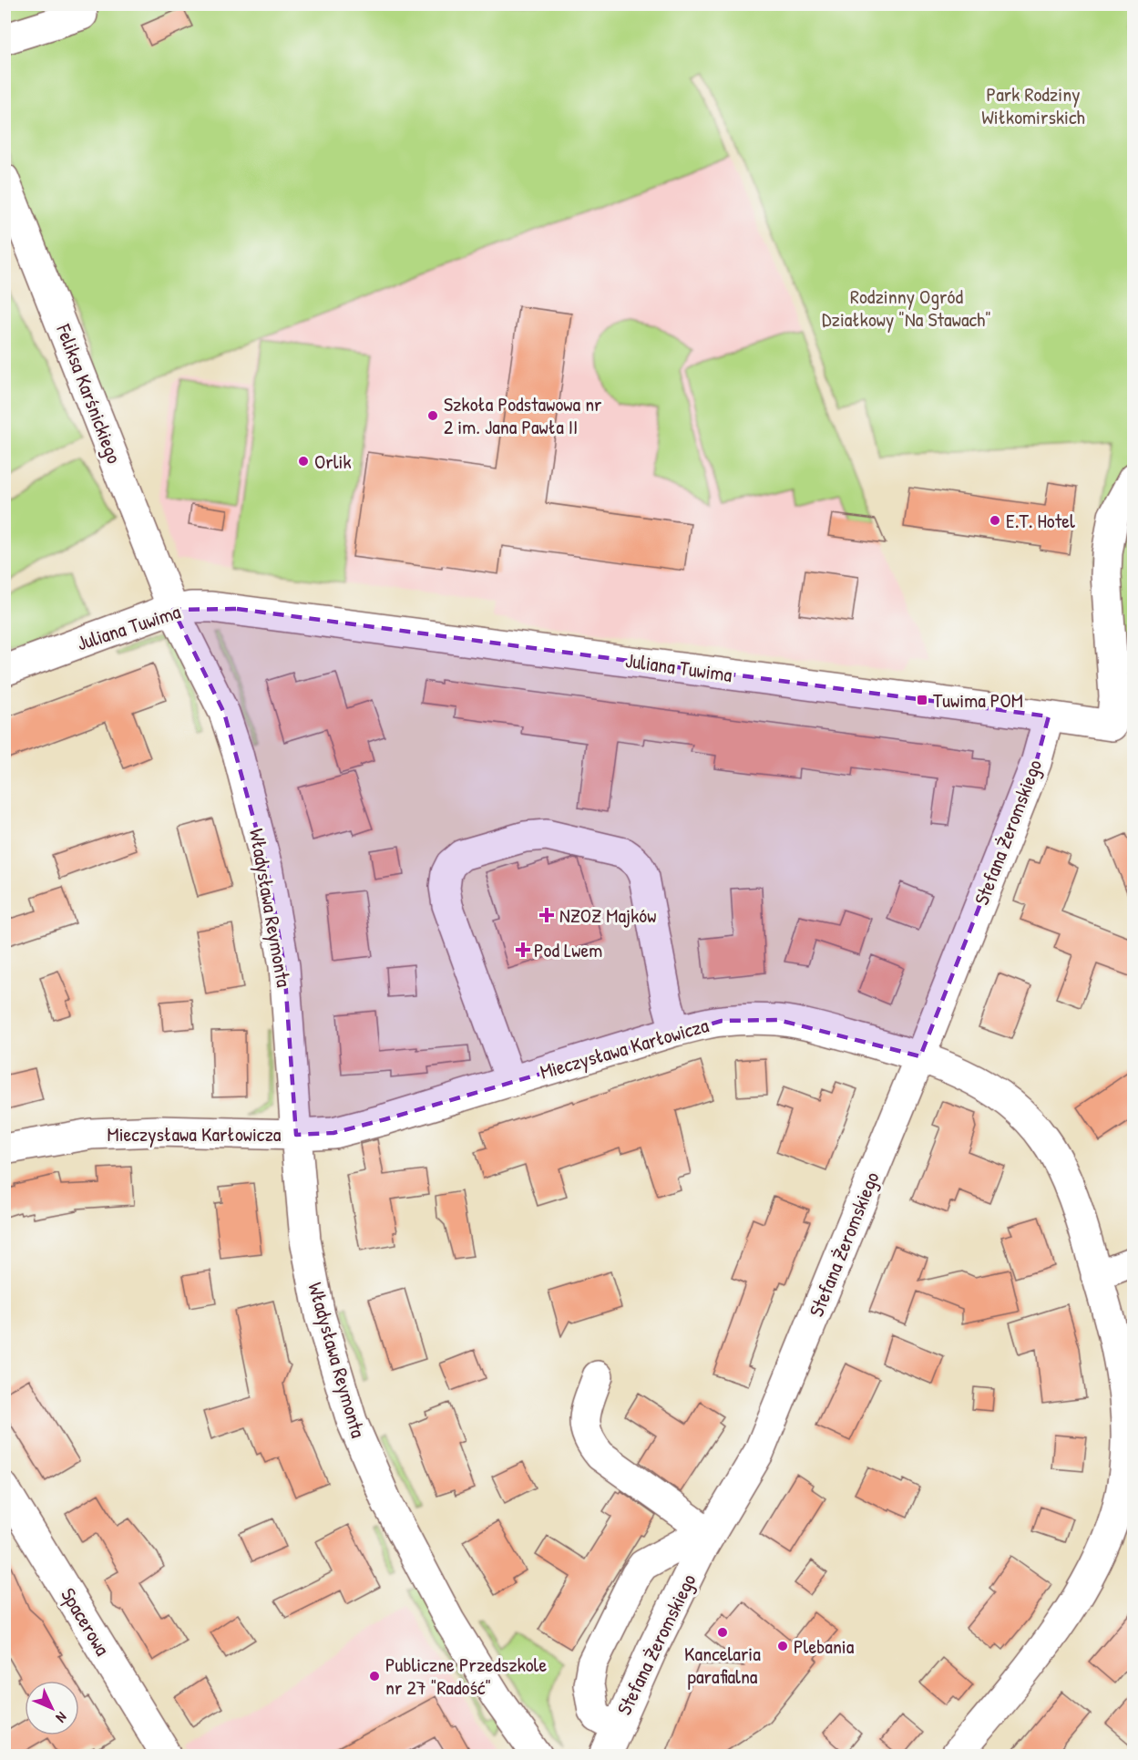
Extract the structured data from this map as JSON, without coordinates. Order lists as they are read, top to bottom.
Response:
{
  "streets": {
    "street": [
      "Feliksa Karśnickiego",
      "Juliana Tuwima",
      "Stefana Żeromskiego",
      "Władysława Reymonta",
      "Mieczysława Karłowicza",
      "Spacerowa"
    ]
  },
  "crossings": [
    ["Feliksa Karśnickiego", "Juliana Tuwima"],
    ["Feliksa Karśnickiego", "Władysława Reymonta"],
    ["Juliana Tuwima", "Stefana Żeromskiego"],
    ["Juliana Tuwima", "Władysława Reymonta"],
    ["Stefana Żeromskiego", "Mieczysława Karłowicza"],
    ["Władysława Reymonta", "Mieczysława Karłowicza"]
  ],
  "parks": ["Park Rodziny Wiłkomirskich", "Rodzinny Ogród Działkowy \"Na Stawach\""],
  "places": {
    "other": [
      "Szkoła Podstawowa nr 2 im. Jana Pawła II",
      "Orlik",
      "E.T. Hotel",
      "Kancelaria parafialna",
      "Plebania",
      "Publiczne Przedszkole nr 27 \"Radość\""
    ],
    "transit": ["Tuwima POM"],
    "health": ["NZOZ Majków", "Pod Lwem"]
  },
  "north": "bottom right"
}
